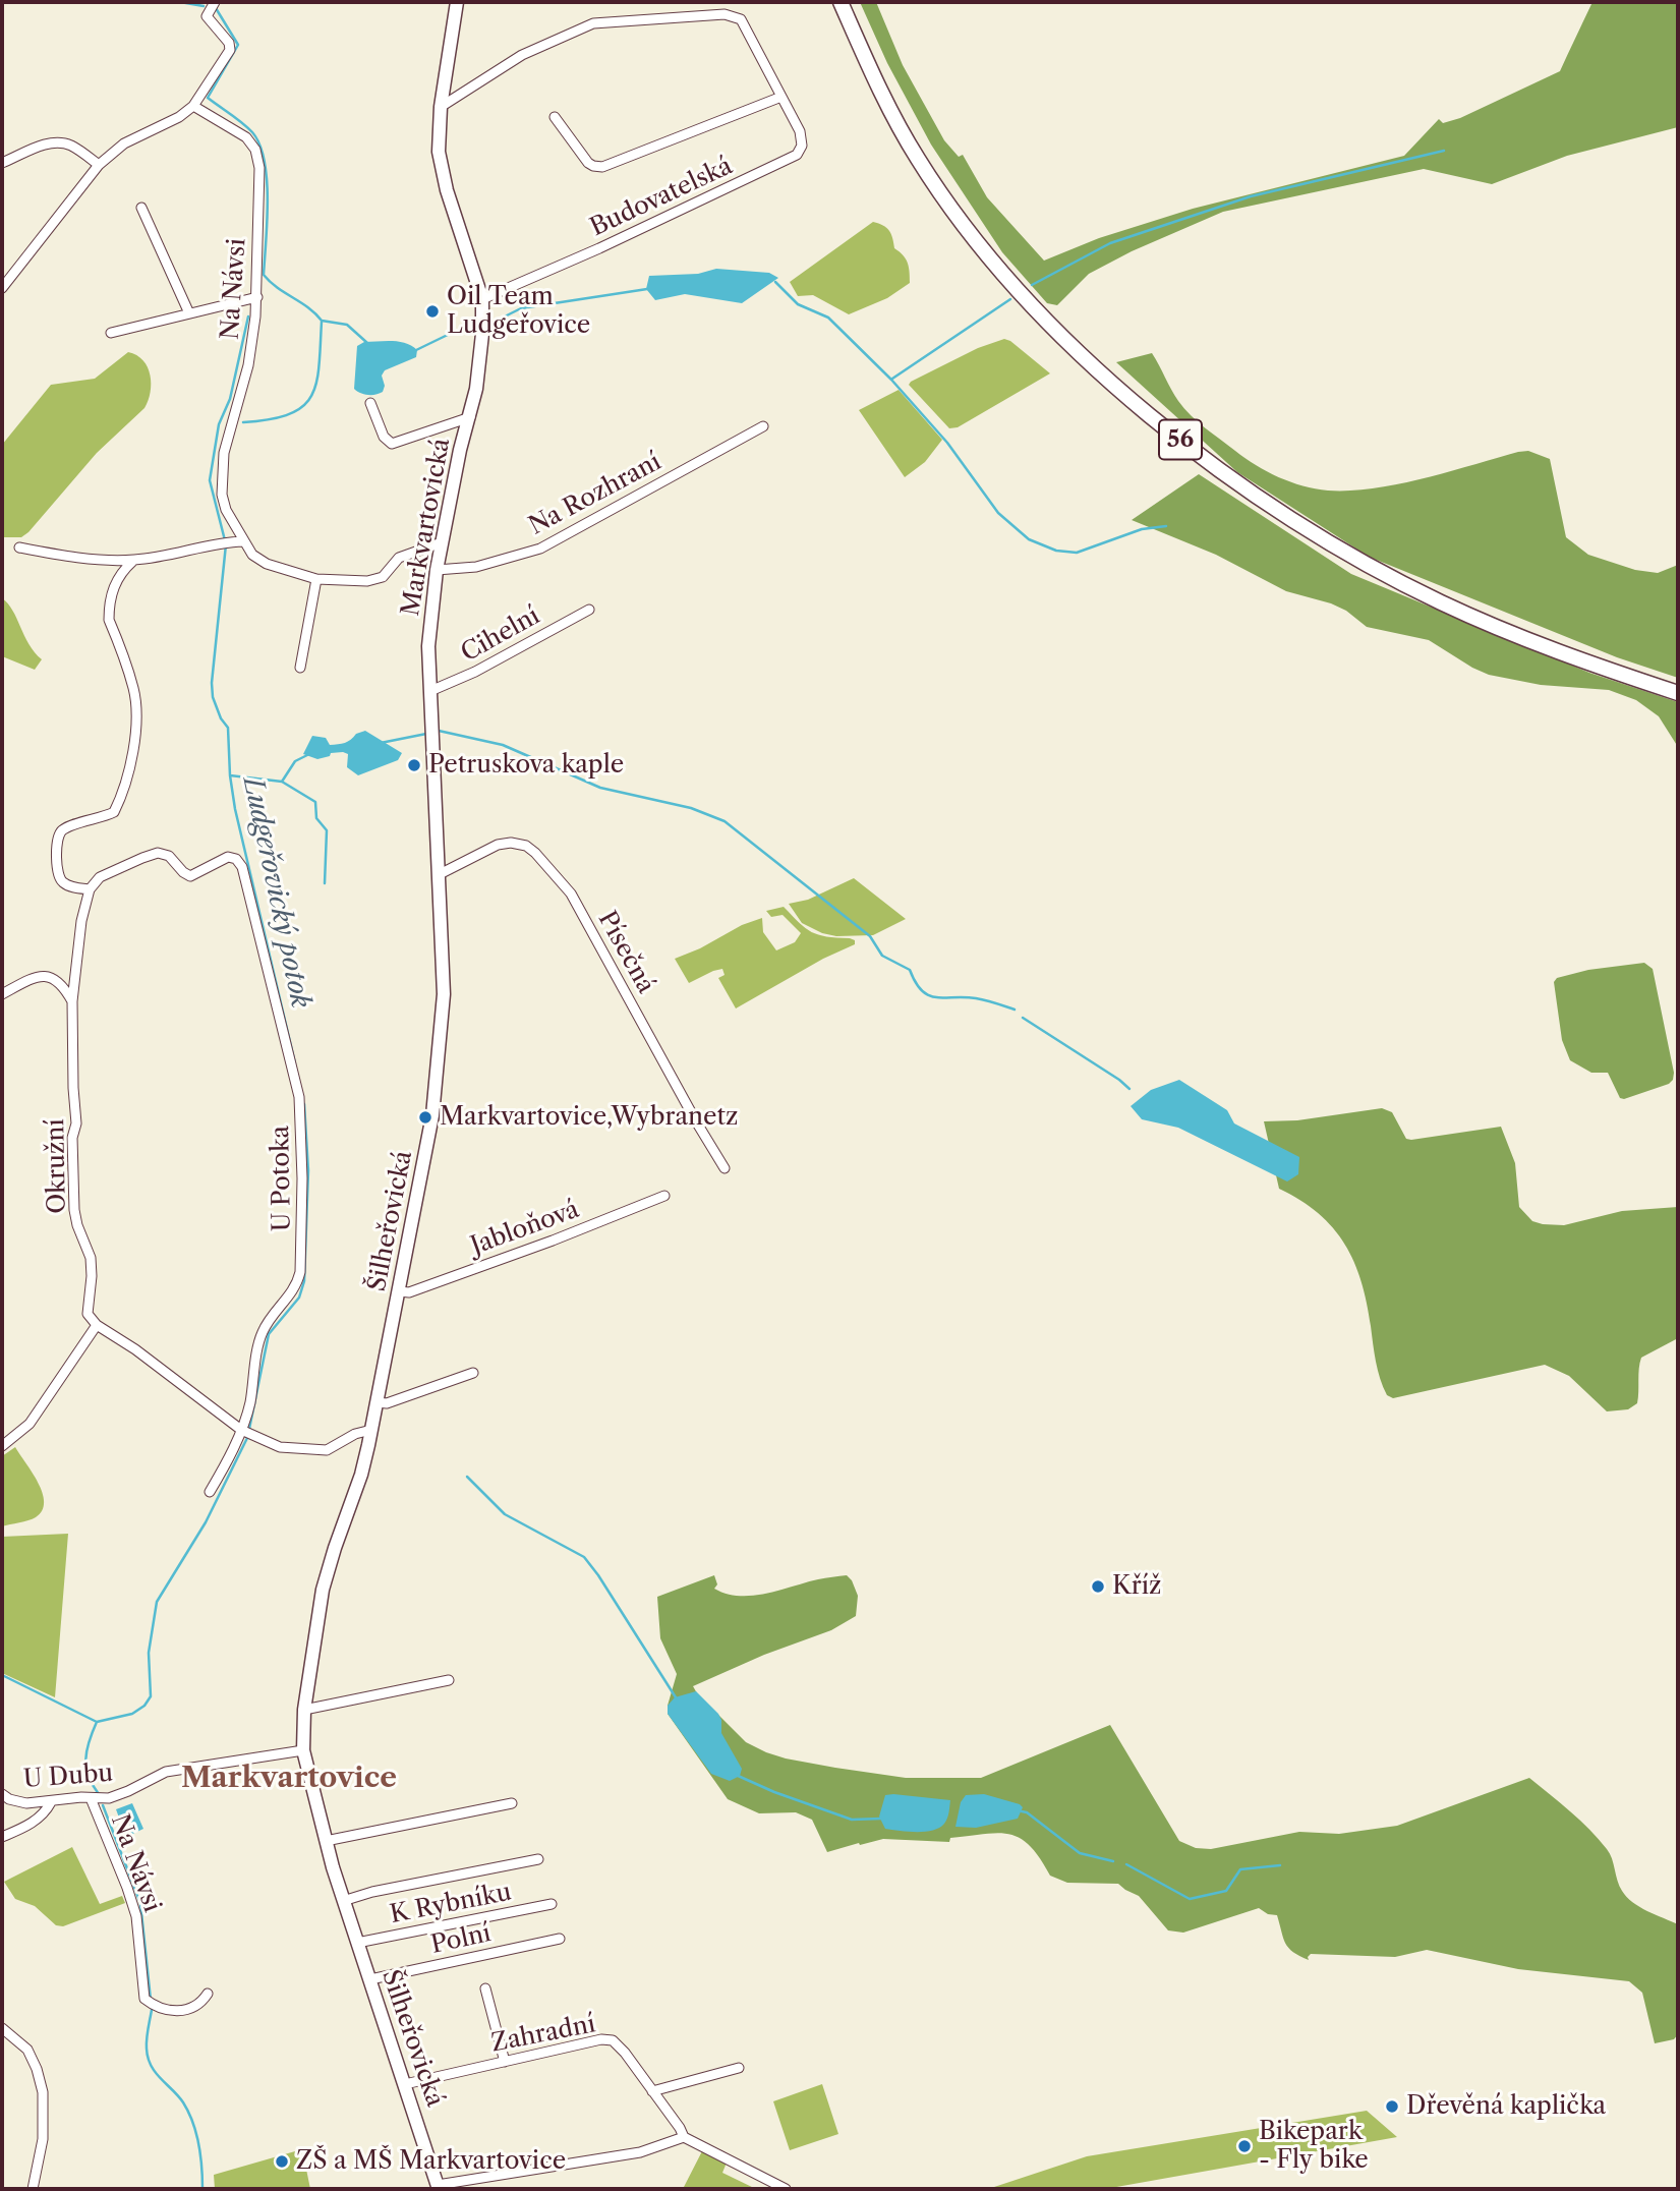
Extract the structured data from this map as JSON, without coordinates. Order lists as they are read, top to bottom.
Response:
{
  "streets": {
    "main road": ["56"],
    "street": [
      "Budovatelská",
      "Na Návsi",
      "Na Rozhraní",
      "Markvartovická",
      "Cihelní",
      "Písečná",
      "Okružní",
      "U Potoka",
      "Šilheřovická",
      "Jabloňová",
      "U Dubu",
      "K Rybníku",
      "Polní",
      "Zahradní"
    ]
  },
  "crossings": [
    ["Budovatelská", "Markvartovická"],
    ["Na Návsi", "Markvartovická"],
    ["Na Návsi", "U Dubu"],
    ["Na Rozhraní", "Markvartovická"],
    ["Markvartovická", "Šilheřovická"],
    ["Cihelní", "Šilheřovická"],
    ["Písečná", "Šilheřovická"],
    ["Okružní", "U Potoka"],
    ["Šilheřovická", "Jabloňová"],
    ["Šilheřovická", "U Dubu"],
    ["Šilheřovická", "K Rybníku"],
    ["Šilheřovická", "Polní"],
    ["Šilheřovická", "Zahradní"]
  ],
  "districts": ["Markvartovice"],
  "water": ["Ludgeřovický potok"],
  "places": [
    "Oil Team Ludgeřovice",
    "Petruskova kaple",
    "Markvartovice,Wybranetz",
    "Kříž",
    "Dřevěná kaplička",
    "Bikepark - Fly bike",
    "ZŠ a MŠ Markvartovice"
  ]
}
